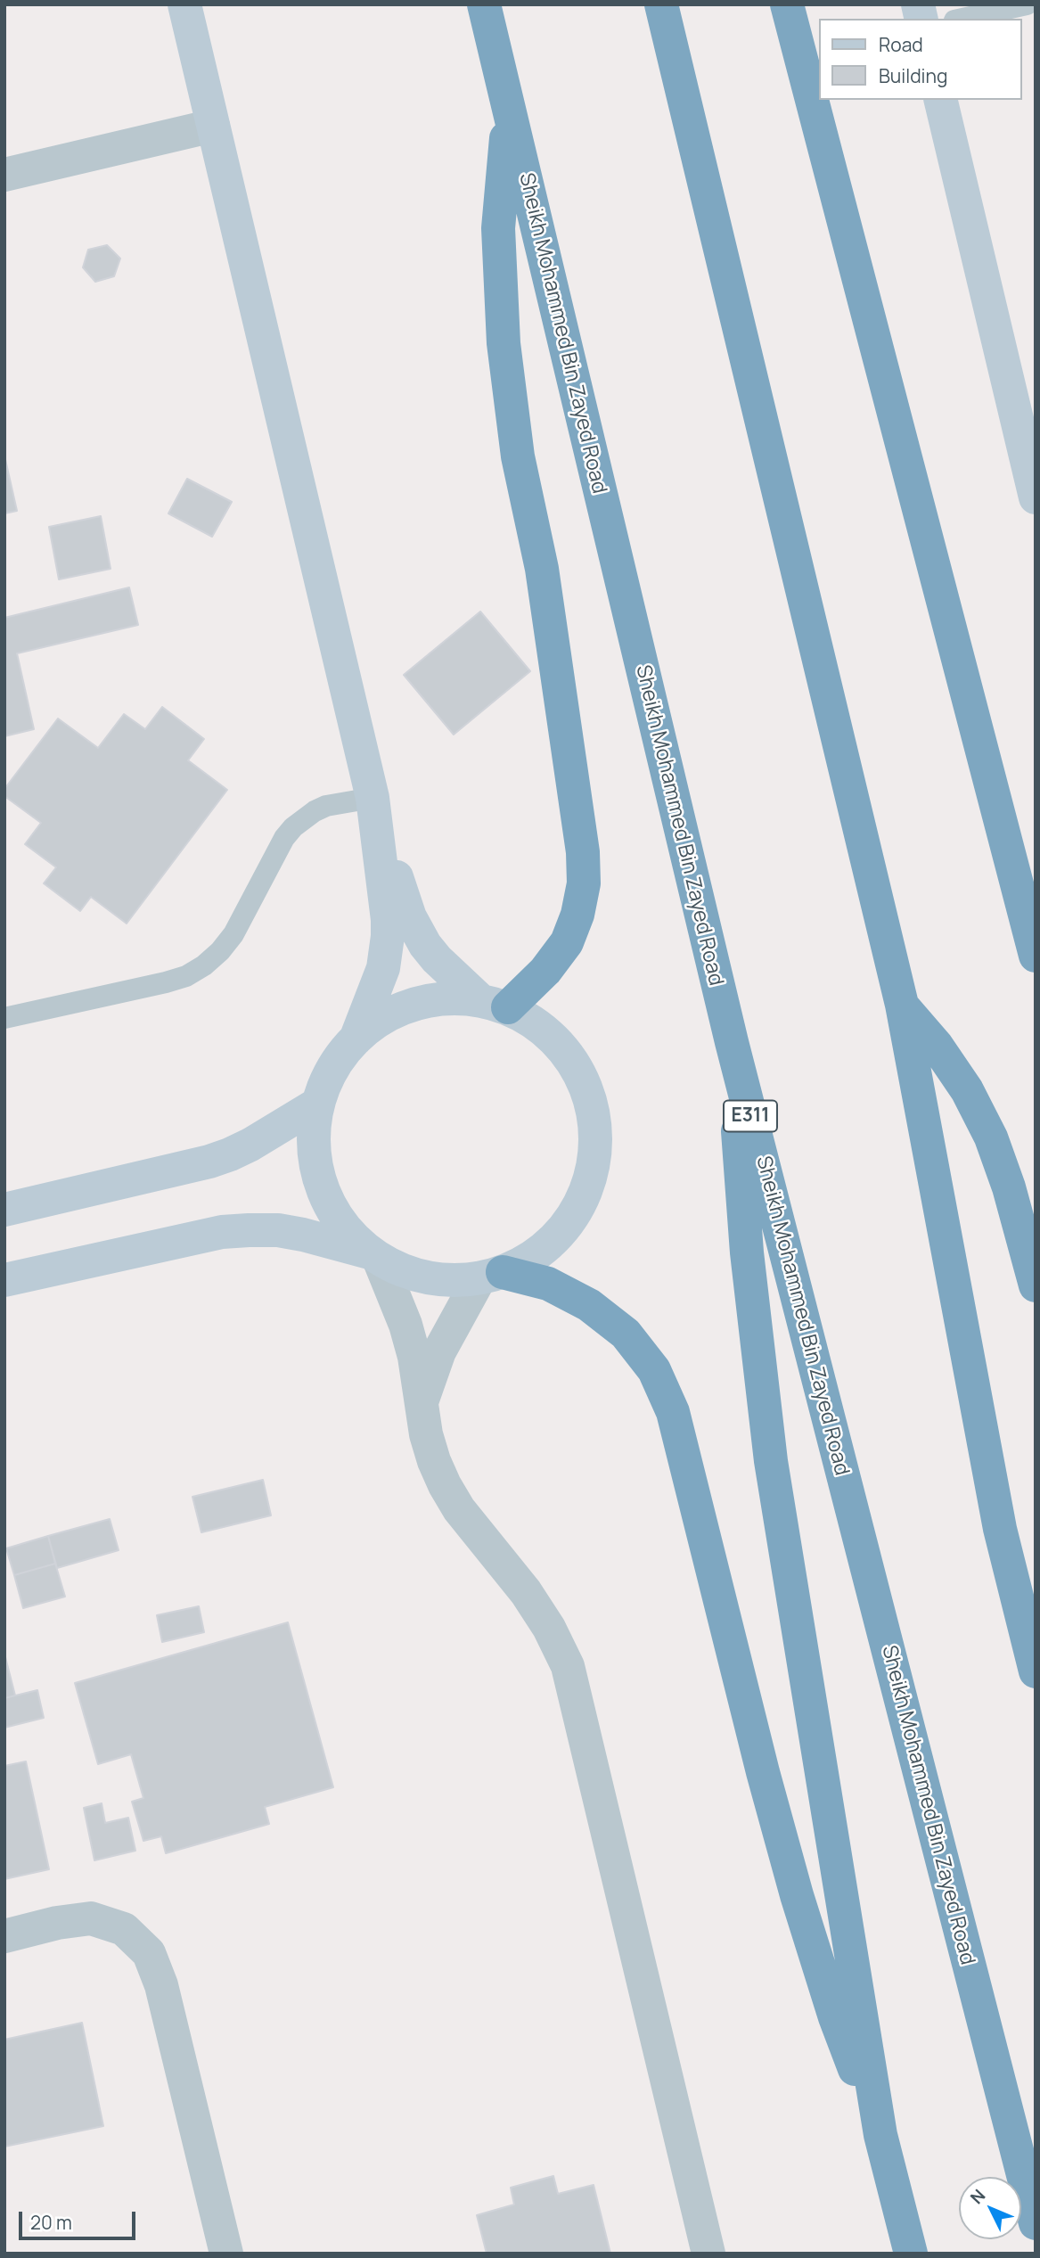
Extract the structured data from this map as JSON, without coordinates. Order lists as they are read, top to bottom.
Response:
{
  "streets": {
    "highway": ["Sheikh Mohammed Bin Zayed Road", "E311"]
  },
  "legend": ["Road", "Building"],
  "scale_bar": "20 m",
  "north": "top left"
}
